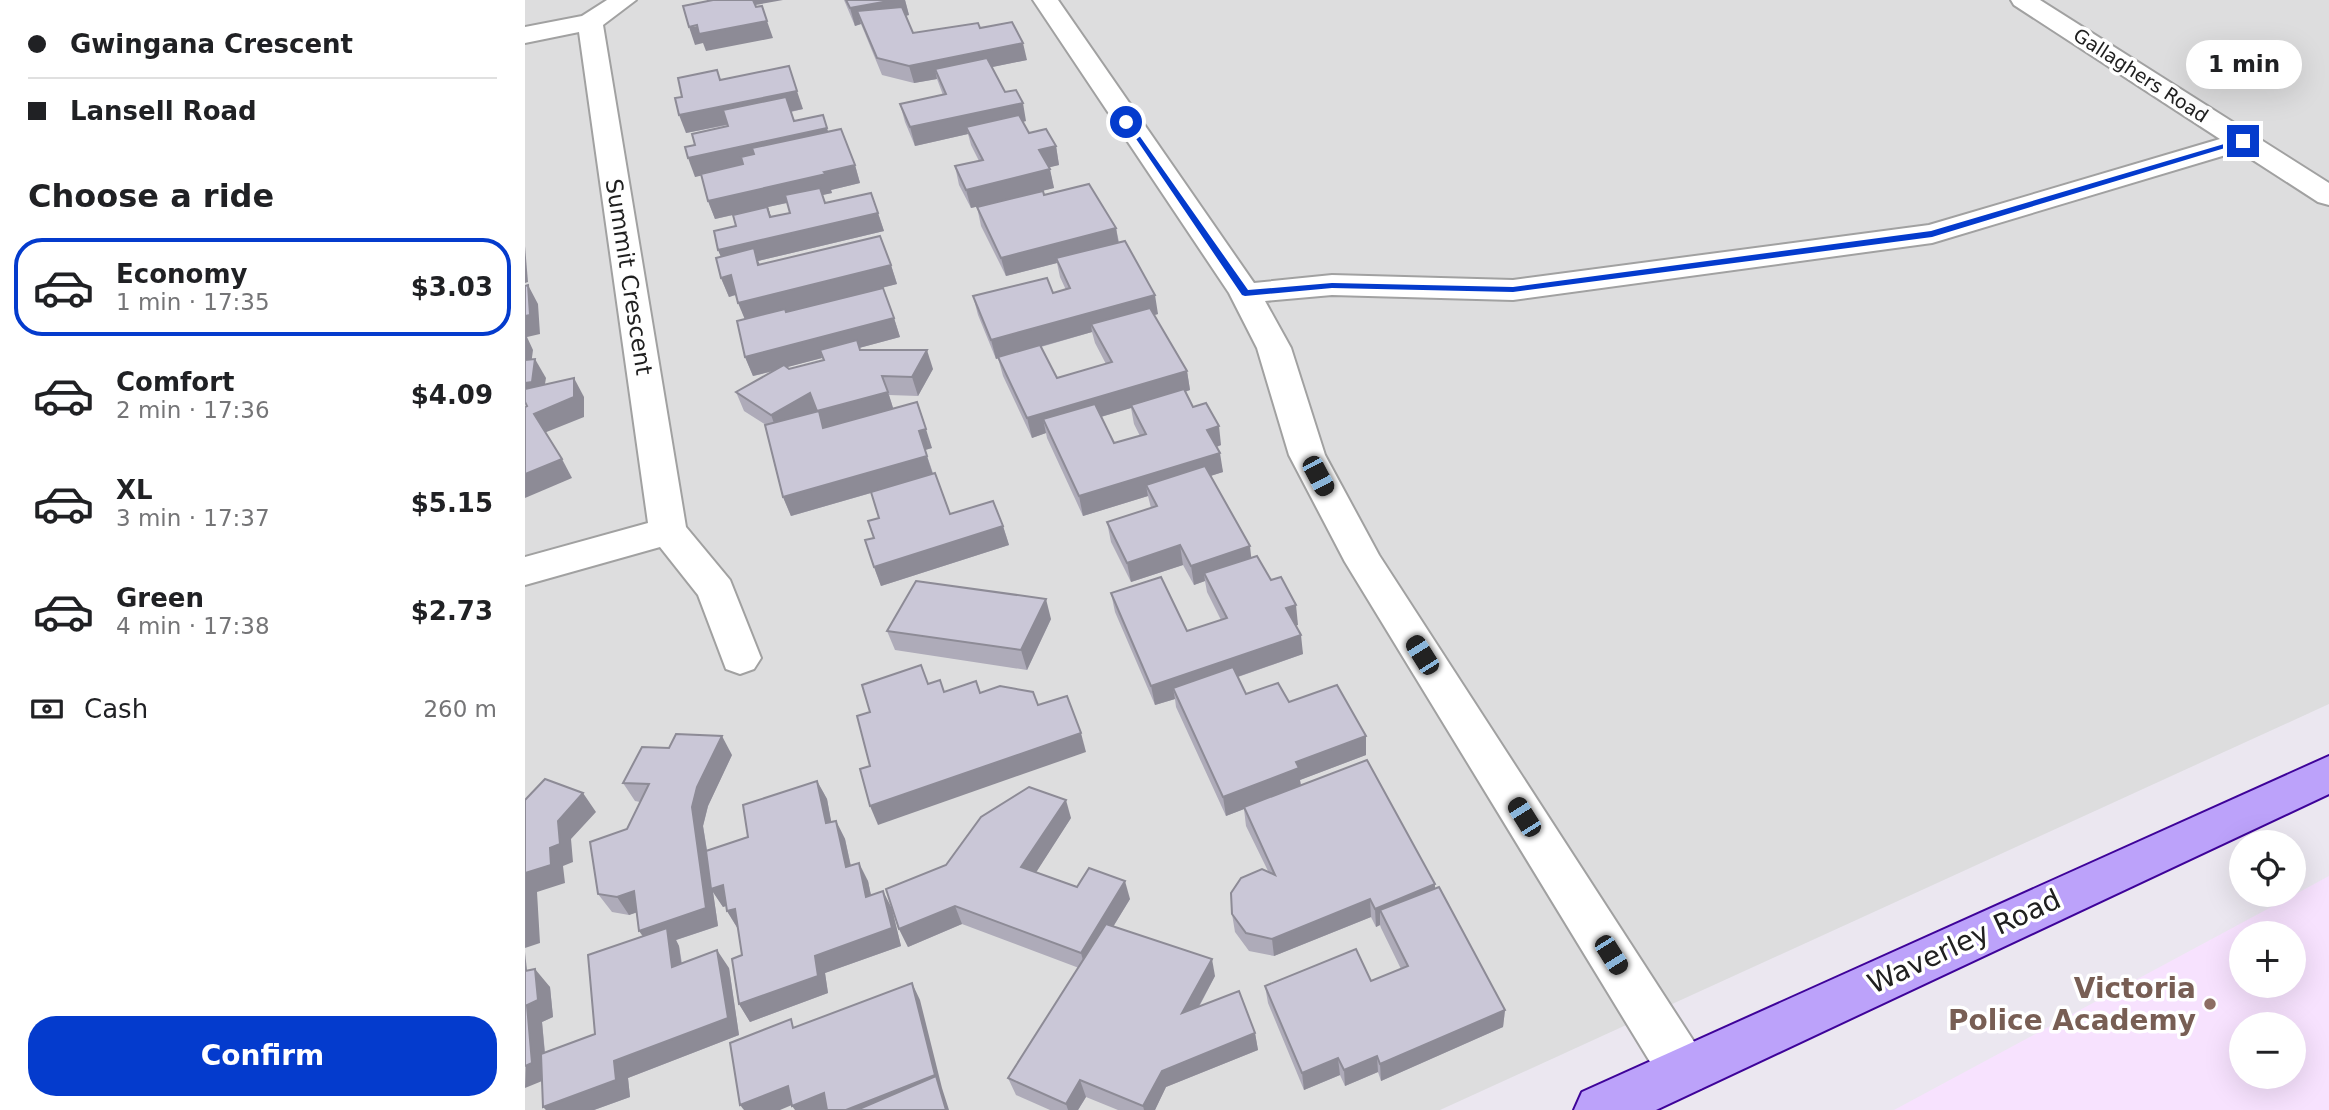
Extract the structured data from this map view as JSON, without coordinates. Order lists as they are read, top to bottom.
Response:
{
  "streets": {
    "main road": ["Waverley Road"],
    "street": ["Gallaghers Road", "Summit Crescent"]
  },
  "places": ["Victoria Police Academy"],
  "page": {
    "banner": ["Gwingana Crescent", "Lansell Road"],
    "bubble": "1 min",
    "heading": "Choose a ride",
    "list": [
      {
        "name": "Economy",
        "note": "1 min · 17:35",
        "value": "$3.03"
      },
      {
        "name": "Comfort",
        "note": "2 min · 17:36",
        "value": "$4.09"
      },
      {
        "name": "XL",
        "note": "3 min · 17:37",
        "value": "$5.15"
      },
      {
        "name": "Green",
        "note": "4 min · 17:38",
        "value": "$2.73"
      }
    ],
    "pay": ["Cash", "260 m"],
    "map_buttons": ["+", "−"],
    "buttons": "Confirm"
  }
}
